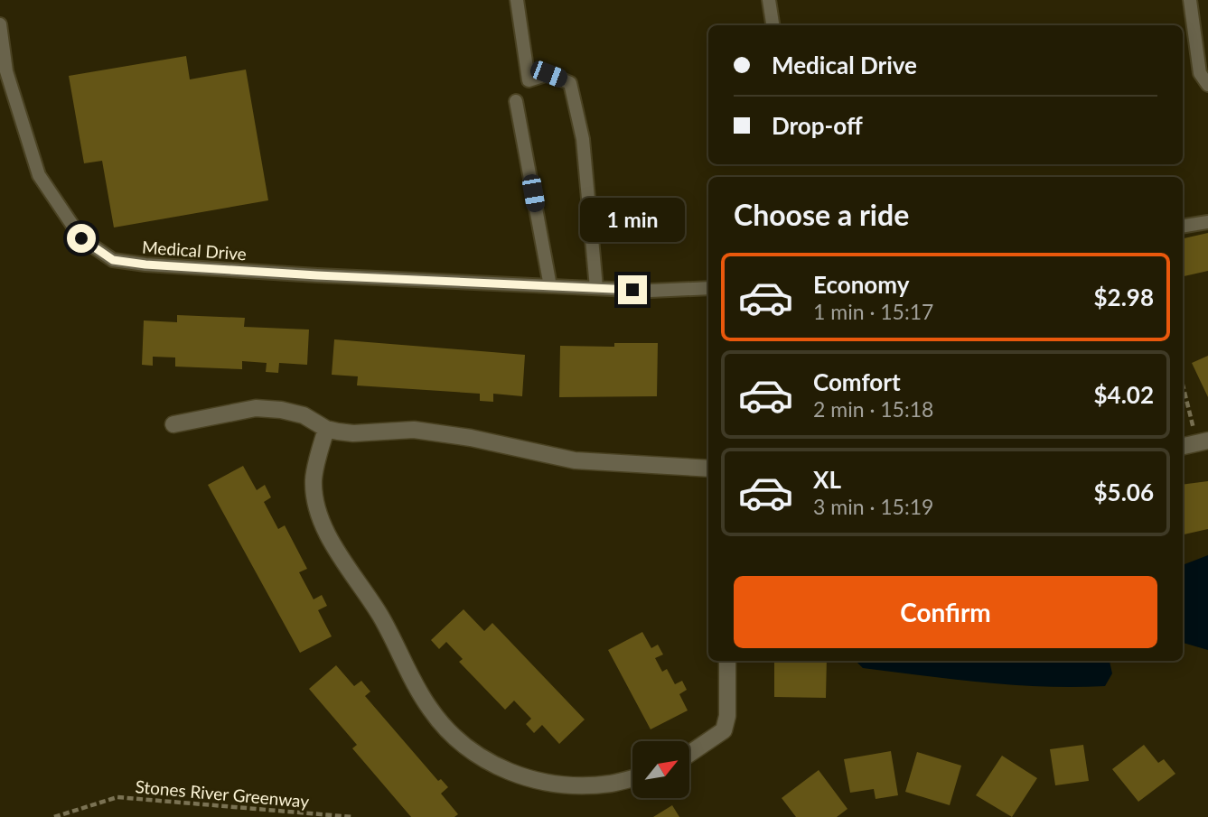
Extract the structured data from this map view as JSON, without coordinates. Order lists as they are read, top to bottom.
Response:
{
  "streets": {
    "lane": ["Medical Drive"],
    "path": ["Stones River Greenway"]
  },
  "north": "top right",
  "page": {
    "banner": ["Medical Drive", "Drop-off"],
    "heading": "Choose a ride",
    "bubble": "1 min",
    "list": [
      {
        "name": "Economy",
        "note": "1 min · 15:17",
        "value": "$2.98"
      },
      {
        "name": "Comfort",
        "note": "2 min · 15:18",
        "value": "$4.02"
      },
      {
        "name": "XL",
        "note": "3 min · 15:19",
        "value": "$5.06"
      }
    ],
    "buttons": "Confirm"
  }
}
